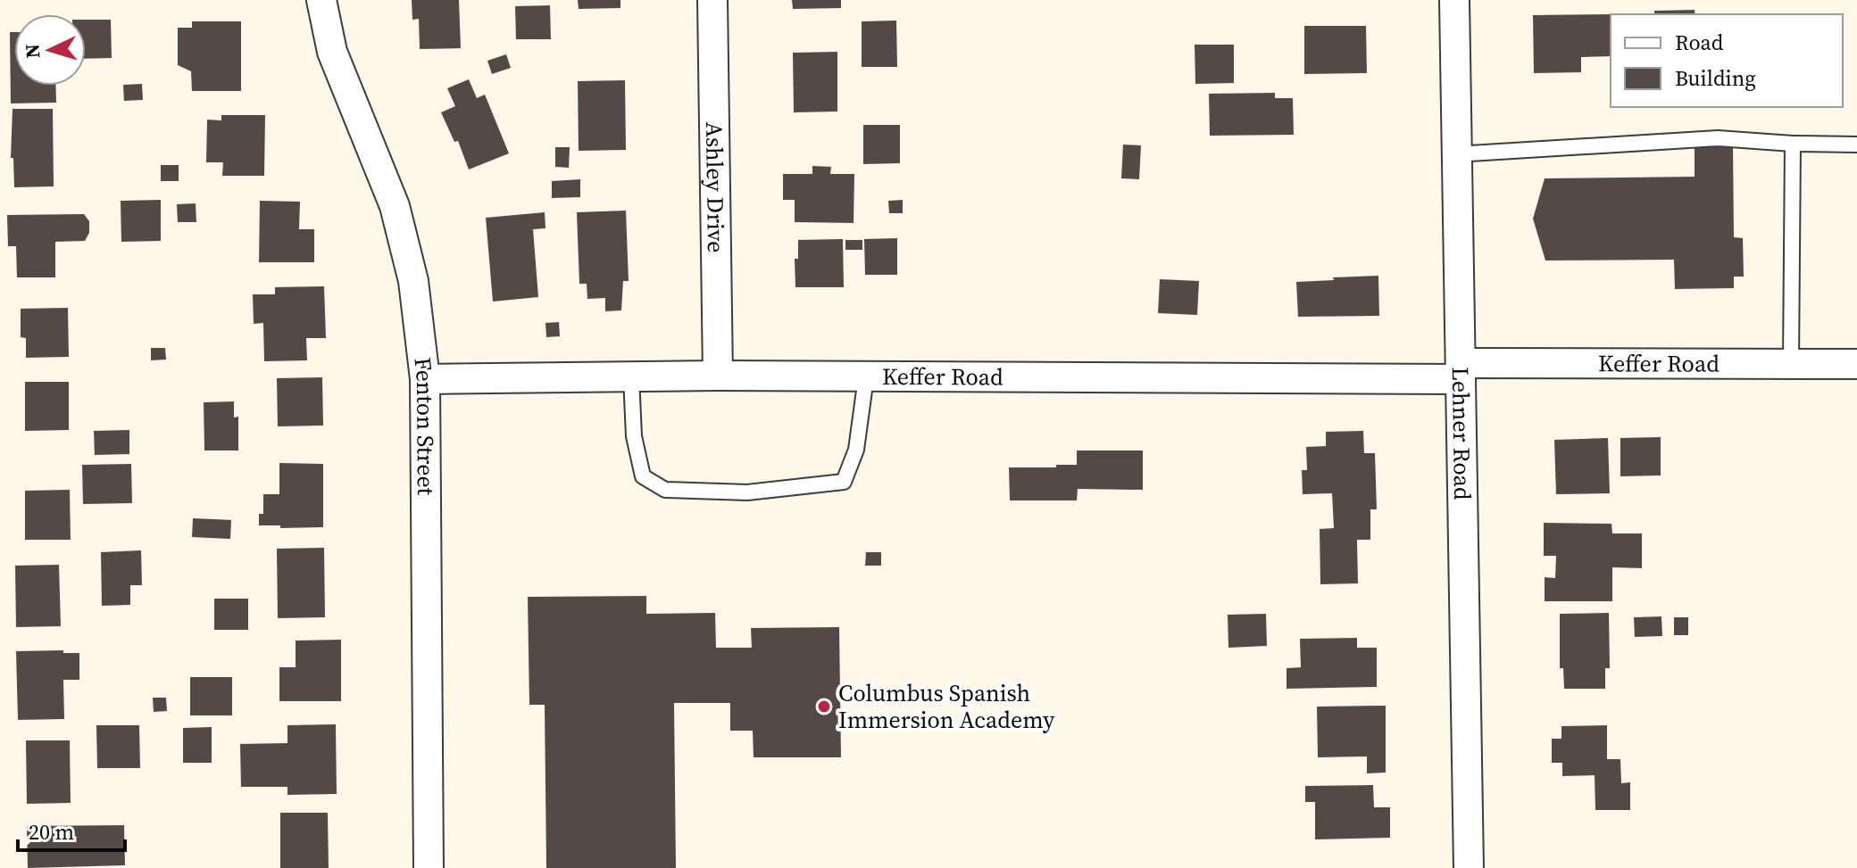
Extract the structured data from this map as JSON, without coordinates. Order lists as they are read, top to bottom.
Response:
{
  "streets": {
    "street": [
      "Ashley Drive",
      "Keffer Road",
      "Fenton Street",
      "Lehner Road"
    ]
  },
  "crossings": [
    ["Ashley Drive", "Keffer Road"],
    ["Keffer Road", "Fenton Street"],
    ["Keffer Road", "Lehner Road"]
  ],
  "places": ["Columbus Spanish Immersion Academy"],
  "legend": ["Road", "Building"],
  "scale_bar": "20 m",
  "north": "left"
}
